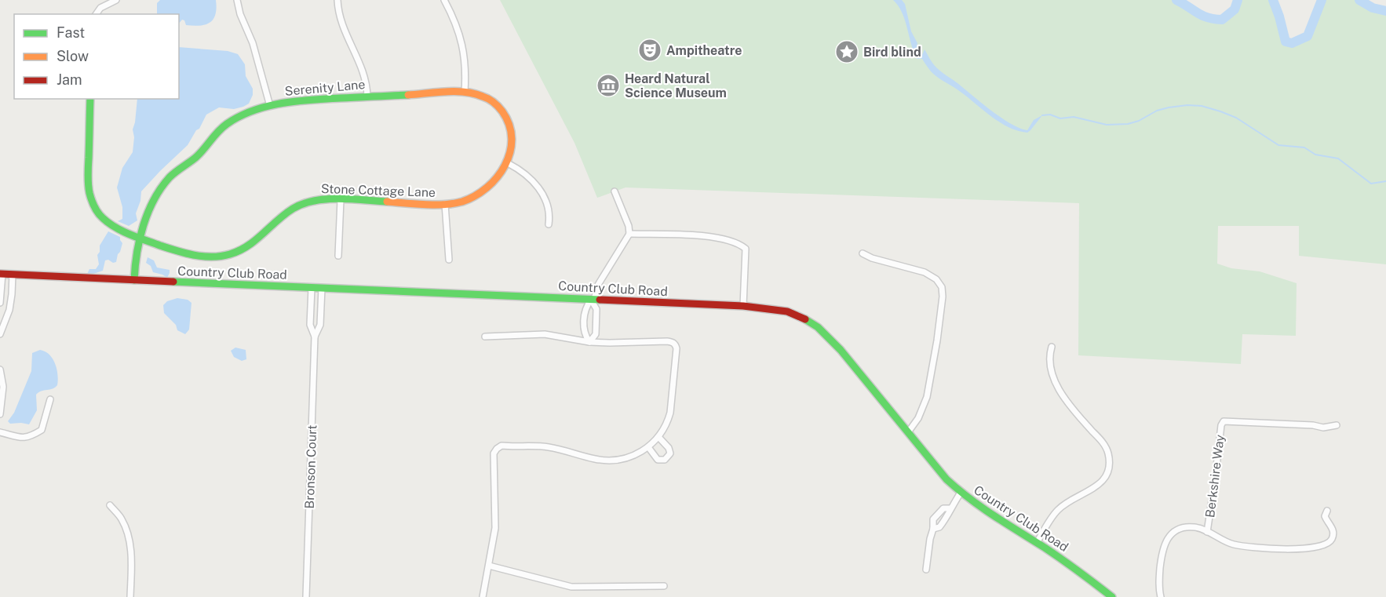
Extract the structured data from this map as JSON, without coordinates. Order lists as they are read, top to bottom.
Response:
{
  "streets": {
    "main road": ["Serenity Lane", "Stone Cottage Lane", "Country Club Road"],
    "street": ["Bronson Court", "Berkshire Way"]
  },
  "crossings": [
    ["Serenity Lane", "Stone Cottage Lane"],
    ["Serenity Lane", "Country Club Road"],
    ["Country Club Road", "Bronson Court"]
  ],
  "places": {
    "theatre": ["Ampitheatre"],
    "place": ["Bird blind"],
    "museum": ["Heard Natural Science Museum"]
  },
  "legend": ["Fast", "Slow", "Jam"]
}
